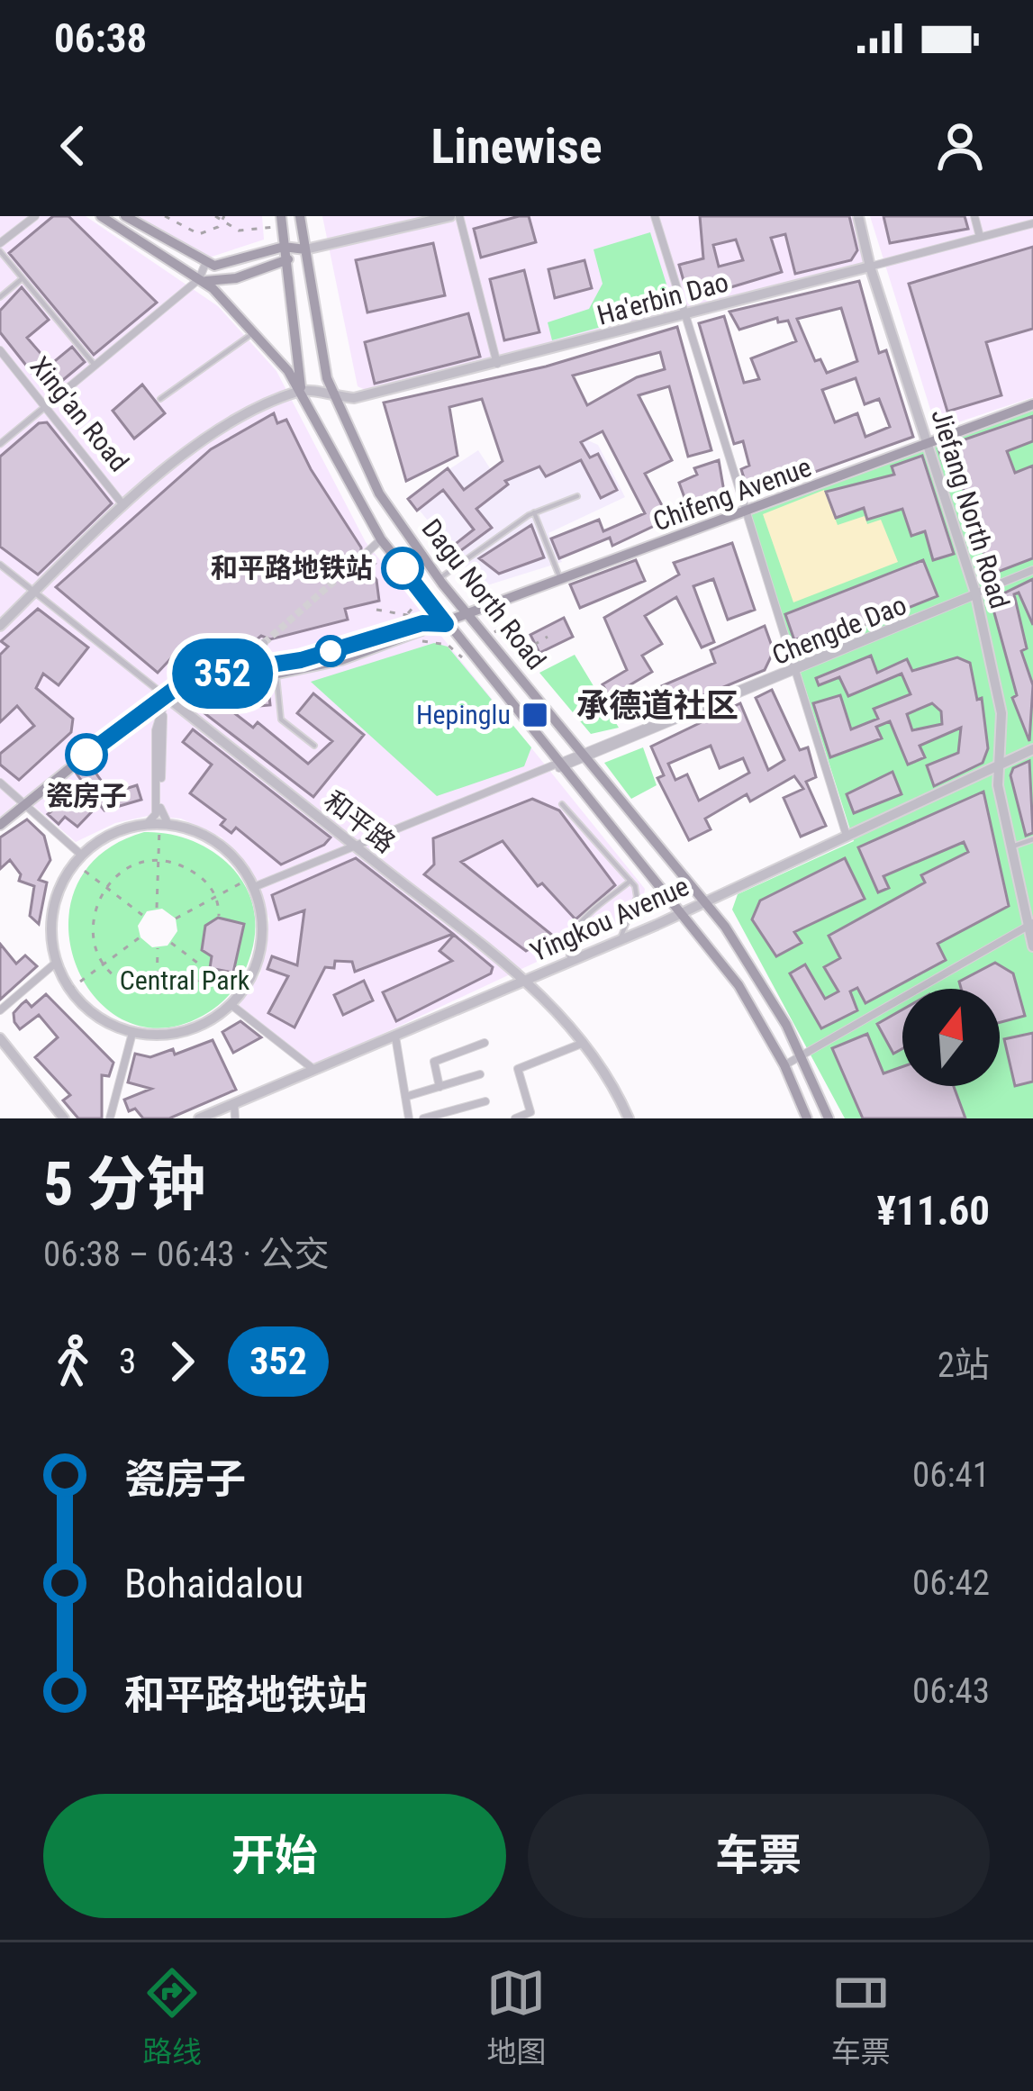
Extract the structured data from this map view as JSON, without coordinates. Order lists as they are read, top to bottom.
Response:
{
  "streets": {
    "main road": ["Chifeng Avenue", "Dagu North Road"],
    "street": [
      "Ha'erbin Dao",
      "Xing'an Road",
      "Jiefang North Road",
      "Chengde Dao",
      "和平路",
      "Yingkou Avenue"
    ]
  },
  "crossings": [
    ["Ha'erbin Dao", "Jiefang North Road"],
    ["Ha'erbin Dao", "Dagu North Road"],
    ["Chifeng Avenue", "Jiefang North Road"],
    ["Chifeng Avenue", "Dagu North Road"],
    ["Chifeng Avenue", "和平路"],
    ["Jiefang North Road", "Chengde Dao"],
    ["Jiefang North Road", "Yingkou Avenue"],
    ["Dagu North Road", "Chengde Dao"],
    ["Dagu North Road", "Yingkou Avenue"],
    ["和平路", "Yingkou Avenue"]
  ],
  "districts": ["承德道社区"],
  "parks": ["Central Park"],
  "places": {
    "other": ["和平路地铁站", "瓷房子"],
    "transit": ["Hepinglu"]
  },
  "lines": ["bus line 352"],
  "north": "top",
  "page": {
    "status": "06:38",
    "header": "Linewise",
    "on_map": "352",
    "heading": ["5 分钟", "06:38 – 06:43 · 公交", "¥11.60"],
    "legs": ["3", "352", "2站"],
    "list": [
      {
        "name": "瓷房子",
        "value": "06:41"
      },
      {
        "name": "Bohaidalou",
        "value": "06:42"
      },
      {
        "name": "和平路地铁站",
        "value": "06:43"
      }
    ],
    "buttons": ["开始", "车票"],
    "tabs": ["路线", "地图", "车票"]
  }
}
